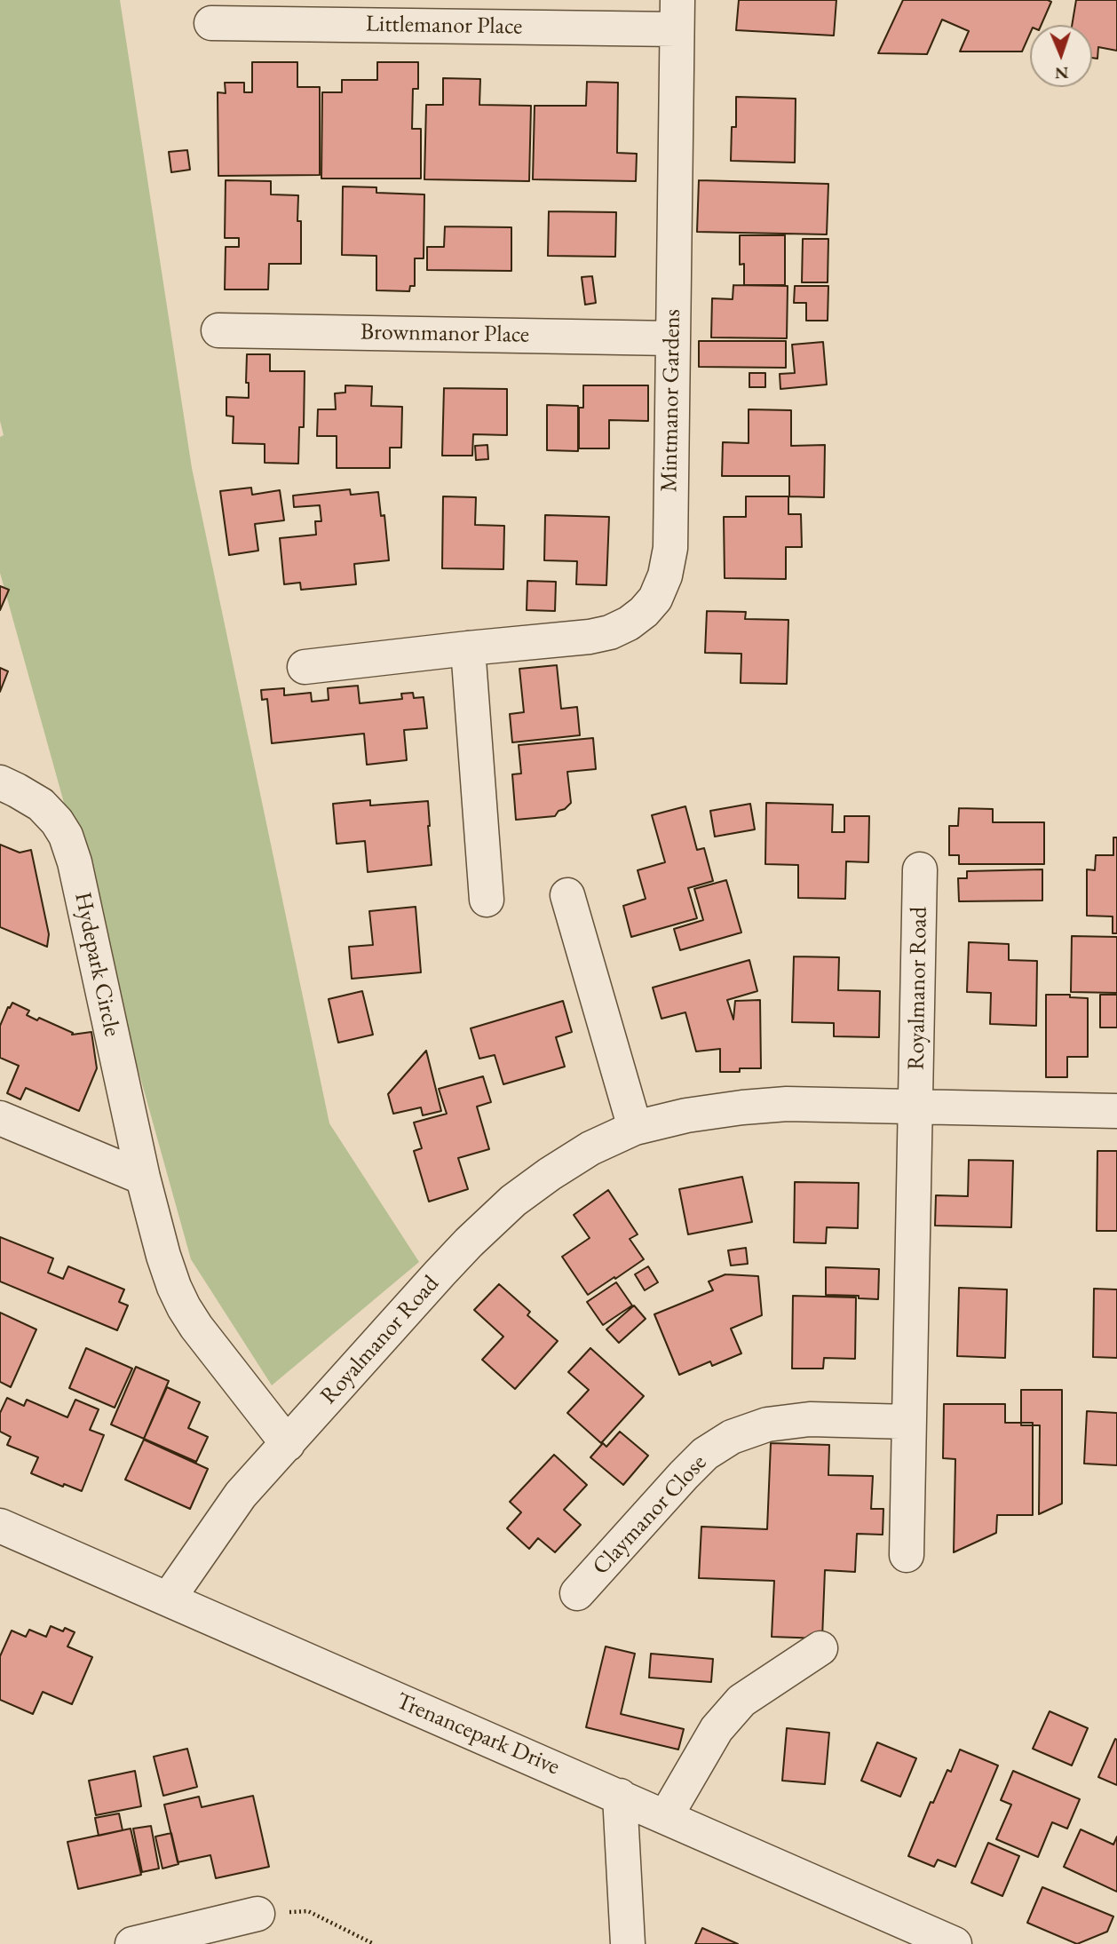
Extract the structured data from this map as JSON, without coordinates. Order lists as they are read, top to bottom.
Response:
{
  "streets": {
    "street": [
      "Littlemanor Place",
      "Brownmanor Place",
      "Mintmanor Gardens",
      "Hydepark Circle",
      "Royalmanor Road",
      "Claymanor Close",
      "Trenancepark Drive"
    ]
  },
  "crossings": [
    ["Littlemanor Place", "Mintmanor Gardens"],
    ["Brownmanor Place", "Mintmanor Gardens"],
    ["Hydepark Circle", "Royalmanor Road"],
    ["Royalmanor Road", "Trenancepark Drive"]
  ],
  "north": "bottom"
}
